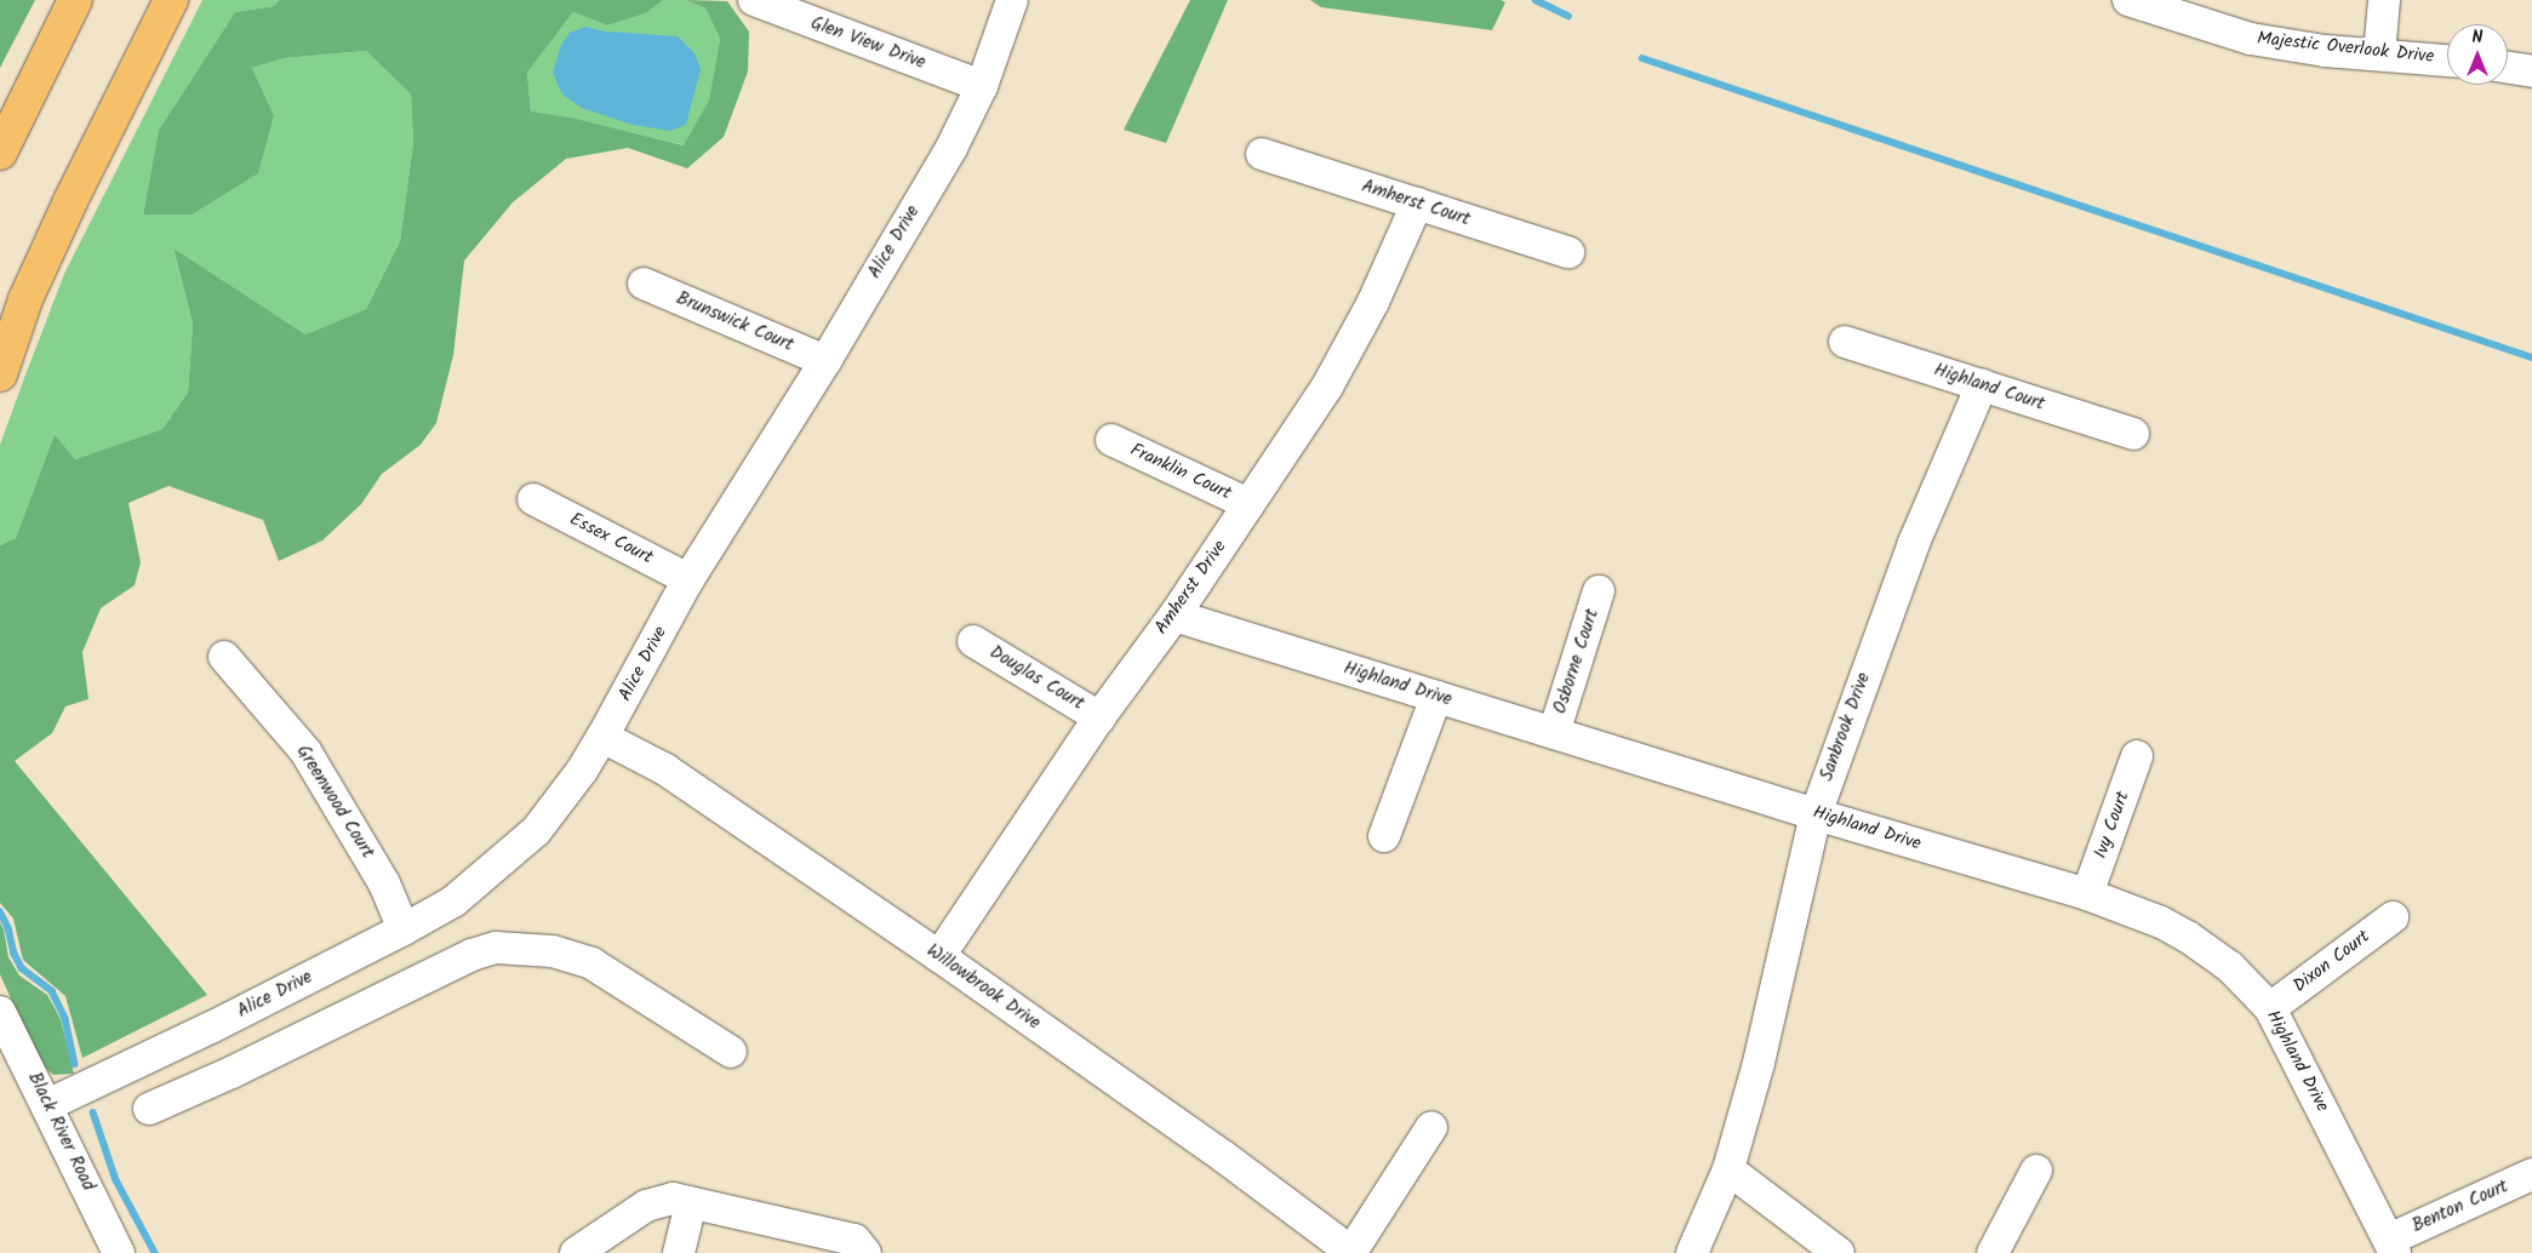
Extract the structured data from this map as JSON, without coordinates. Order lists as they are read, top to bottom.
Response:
{
  "streets": {
    "street": [
      "Glen View Drive",
      "Majestic Overlook Drive",
      "Amherst Court",
      "Alice Drive",
      "Brunswick Court",
      "Highland Court",
      "Franklin Court",
      "Essex Court",
      "Amherst Drive",
      "Osborne Court",
      "Douglas Court",
      "Highland Drive",
      "Sanbrook Drive",
      "Greenwood Court",
      "Ivy Court",
      "Dixon Court",
      "Willowbrook Drive",
      "Black River Road",
      "Benton Court"
    ]
  },
  "crossings": [
    ["Glen View Drive", "Alice Drive"],
    ["Amherst Court", "Amherst Drive"],
    ["Alice Drive", "Brunswick Court"],
    ["Alice Drive", "Essex Court"],
    ["Alice Drive", "Greenwood Court"],
    ["Alice Drive", "Willowbrook Drive"],
    ["Alice Drive", "Black River Road"],
    ["Highland Court", "Sanbrook Drive"],
    ["Franklin Court", "Amherst Drive"],
    ["Amherst Drive", "Douglas Court"],
    ["Amherst Drive", "Highland Drive"],
    ["Amherst Drive", "Willowbrook Drive"],
    ["Osborne Court", "Highland Drive"],
    ["Highland Drive", "Sanbrook Drive"],
    ["Highland Drive", "Ivy Court"],
    ["Highland Drive", "Dixon Court"],
    ["Highland Drive", "Benton Court"]
  ],
  "north": "top"
}
